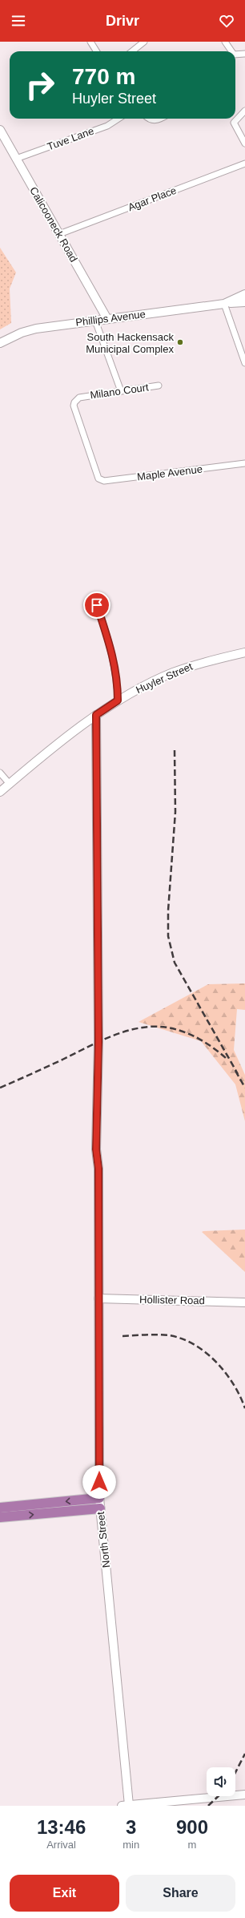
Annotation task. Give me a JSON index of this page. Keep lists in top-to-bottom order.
{
  "streets": {
    "street": [
      "Tuve Lane",
      "Agar Place",
      "Calicooneck Road",
      "Phillips Avenue",
      "Milano Court",
      "Maple Avenue",
      "Huyler Street",
      "Hollister Road",
      "North Street"
    ]
  },
  "crossings": [
    ["Tuve Lane", "Calicooneck Road"],
    ["Agar Place", "Calicooneck Road"],
    ["Calicooneck Road", "Phillips Avenue"],
    ["Milano Court", "Maple Avenue"],
    ["Huyler Street", "North Street"],
    ["Hollister Road", "North Street"]
  ],
  "places": ["South Hackensack Municipal Complex"],
  "page": {
    "header": "Drivr",
    "turn": ["770 m", "Huyler Street"],
    "eta": [
      "13:46",
      "Arrival",
      "3",
      "min",
      "900",
      "m"
    ],
    "buttons": ["Exit", "Share"]
  }
}
